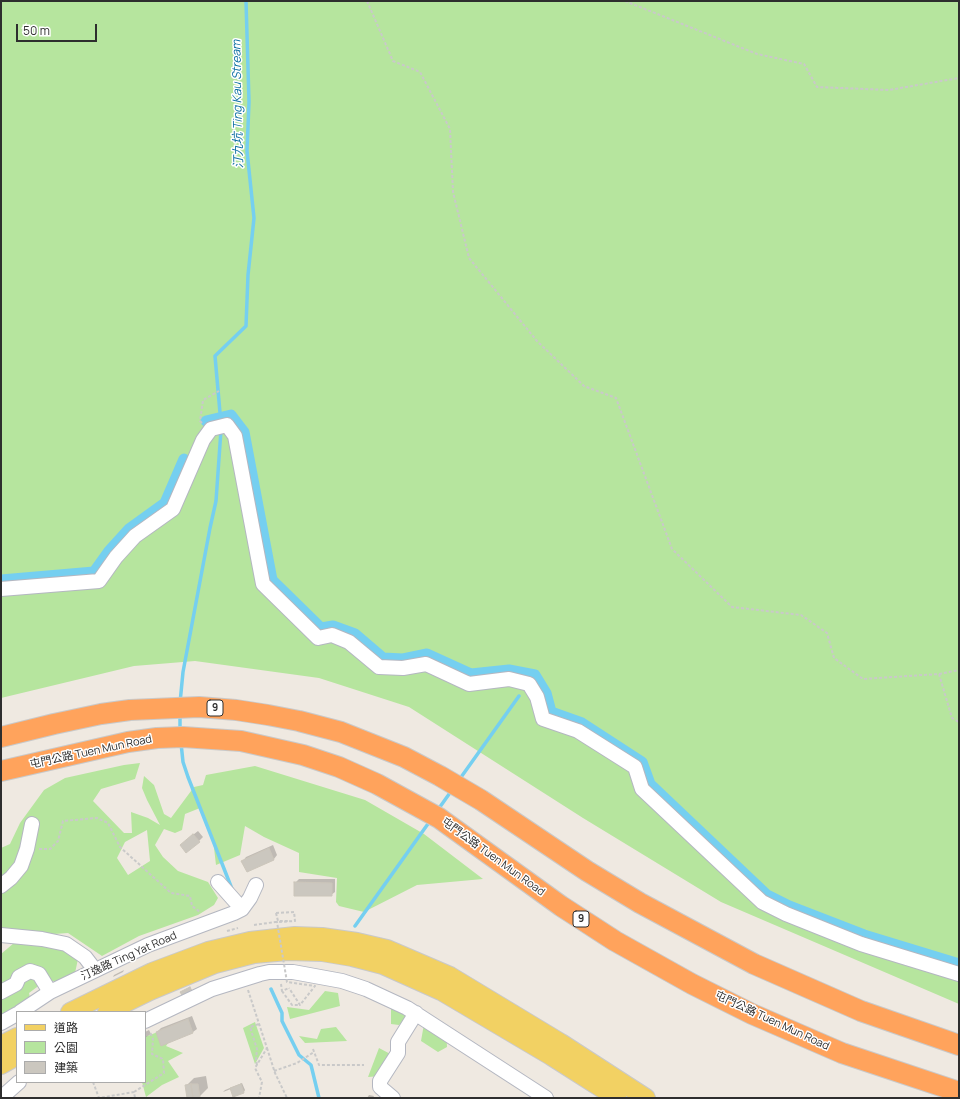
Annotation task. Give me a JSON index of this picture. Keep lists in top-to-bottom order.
{
  "streets": {
    "highway": ["9", "屯門公路 Tuen Mun Road"],
    "street": ["汀逸路 Ting Yat Road"]
  },
  "water": ["汀九坑 Ting Kau Stream"],
  "legend": ["道路", "公園", "建築"],
  "scale_bar": "50 m"
}
